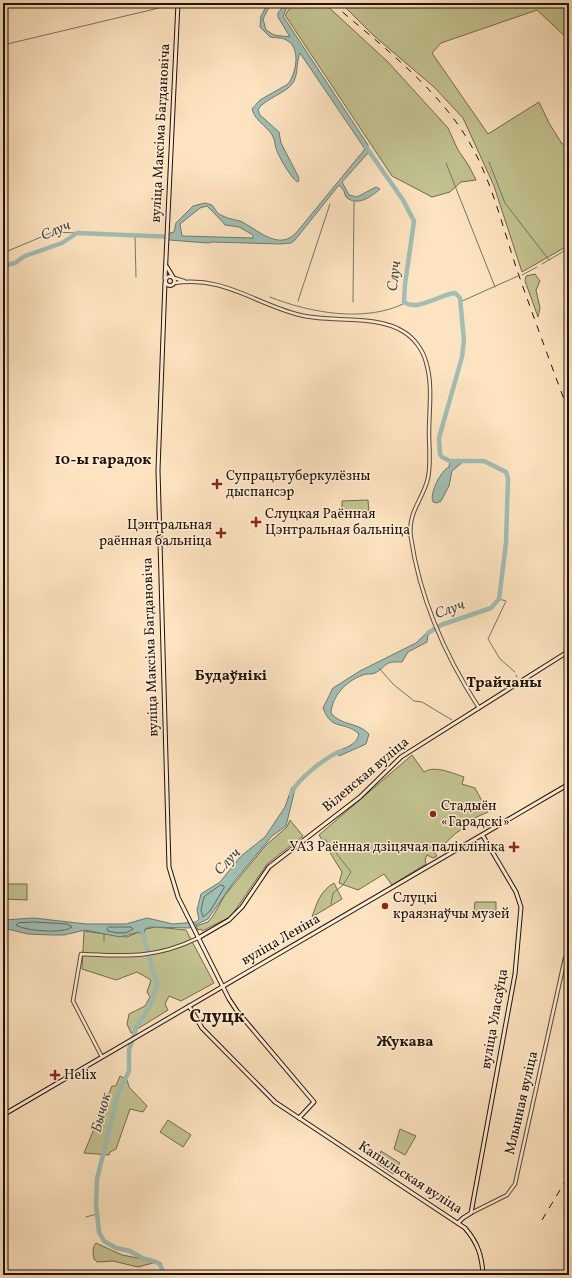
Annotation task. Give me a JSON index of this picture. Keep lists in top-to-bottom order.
{
  "streets": {
    "main road": [
      "вуліца Максіма Багдановіча",
      "Віленская вуліца",
      "вуліца Леніна",
      "вуліца Уласаўца",
      "Млынная вуліца",
      "Капыльская вуліца"
    ]
  },
  "crossings": [
    ["вуліца Максіма Багдановіча", "Віленская вуліца"],
    ["вуліца Максіма Багдановіча", "вуліца Леніна"],
    ["вуліца Леніна", "вуліца Уласаўца"],
    ["вуліца Леніна", "Капыльская вуліца"],
    ["вуліца Уласаўца", "Млынная вуліца"],
    ["Млынная вуліца", "Капыльская вуліца"]
  ],
  "districts": [
    "10-ы гарадок",
    "Будаўнікі",
    "Трайчаны",
    "Слуцк",
    "Жукава"
  ],
  "water": ["Случ", "Бычок"],
  "places": {
    "health": [
      "Супрацьтуберкулёзны дыспансэр",
      "Слуцкая Раённая Цэнтральная бальніца",
      "Цэнтральная раённая бальніца",
      "УАЗ Раённая дзіцячая паліклініка",
      "Helix"
    ],
    "other": ["Стадыён «Гарадскі»", "Слуцкі краязнаўчы музей"]
  }
}
